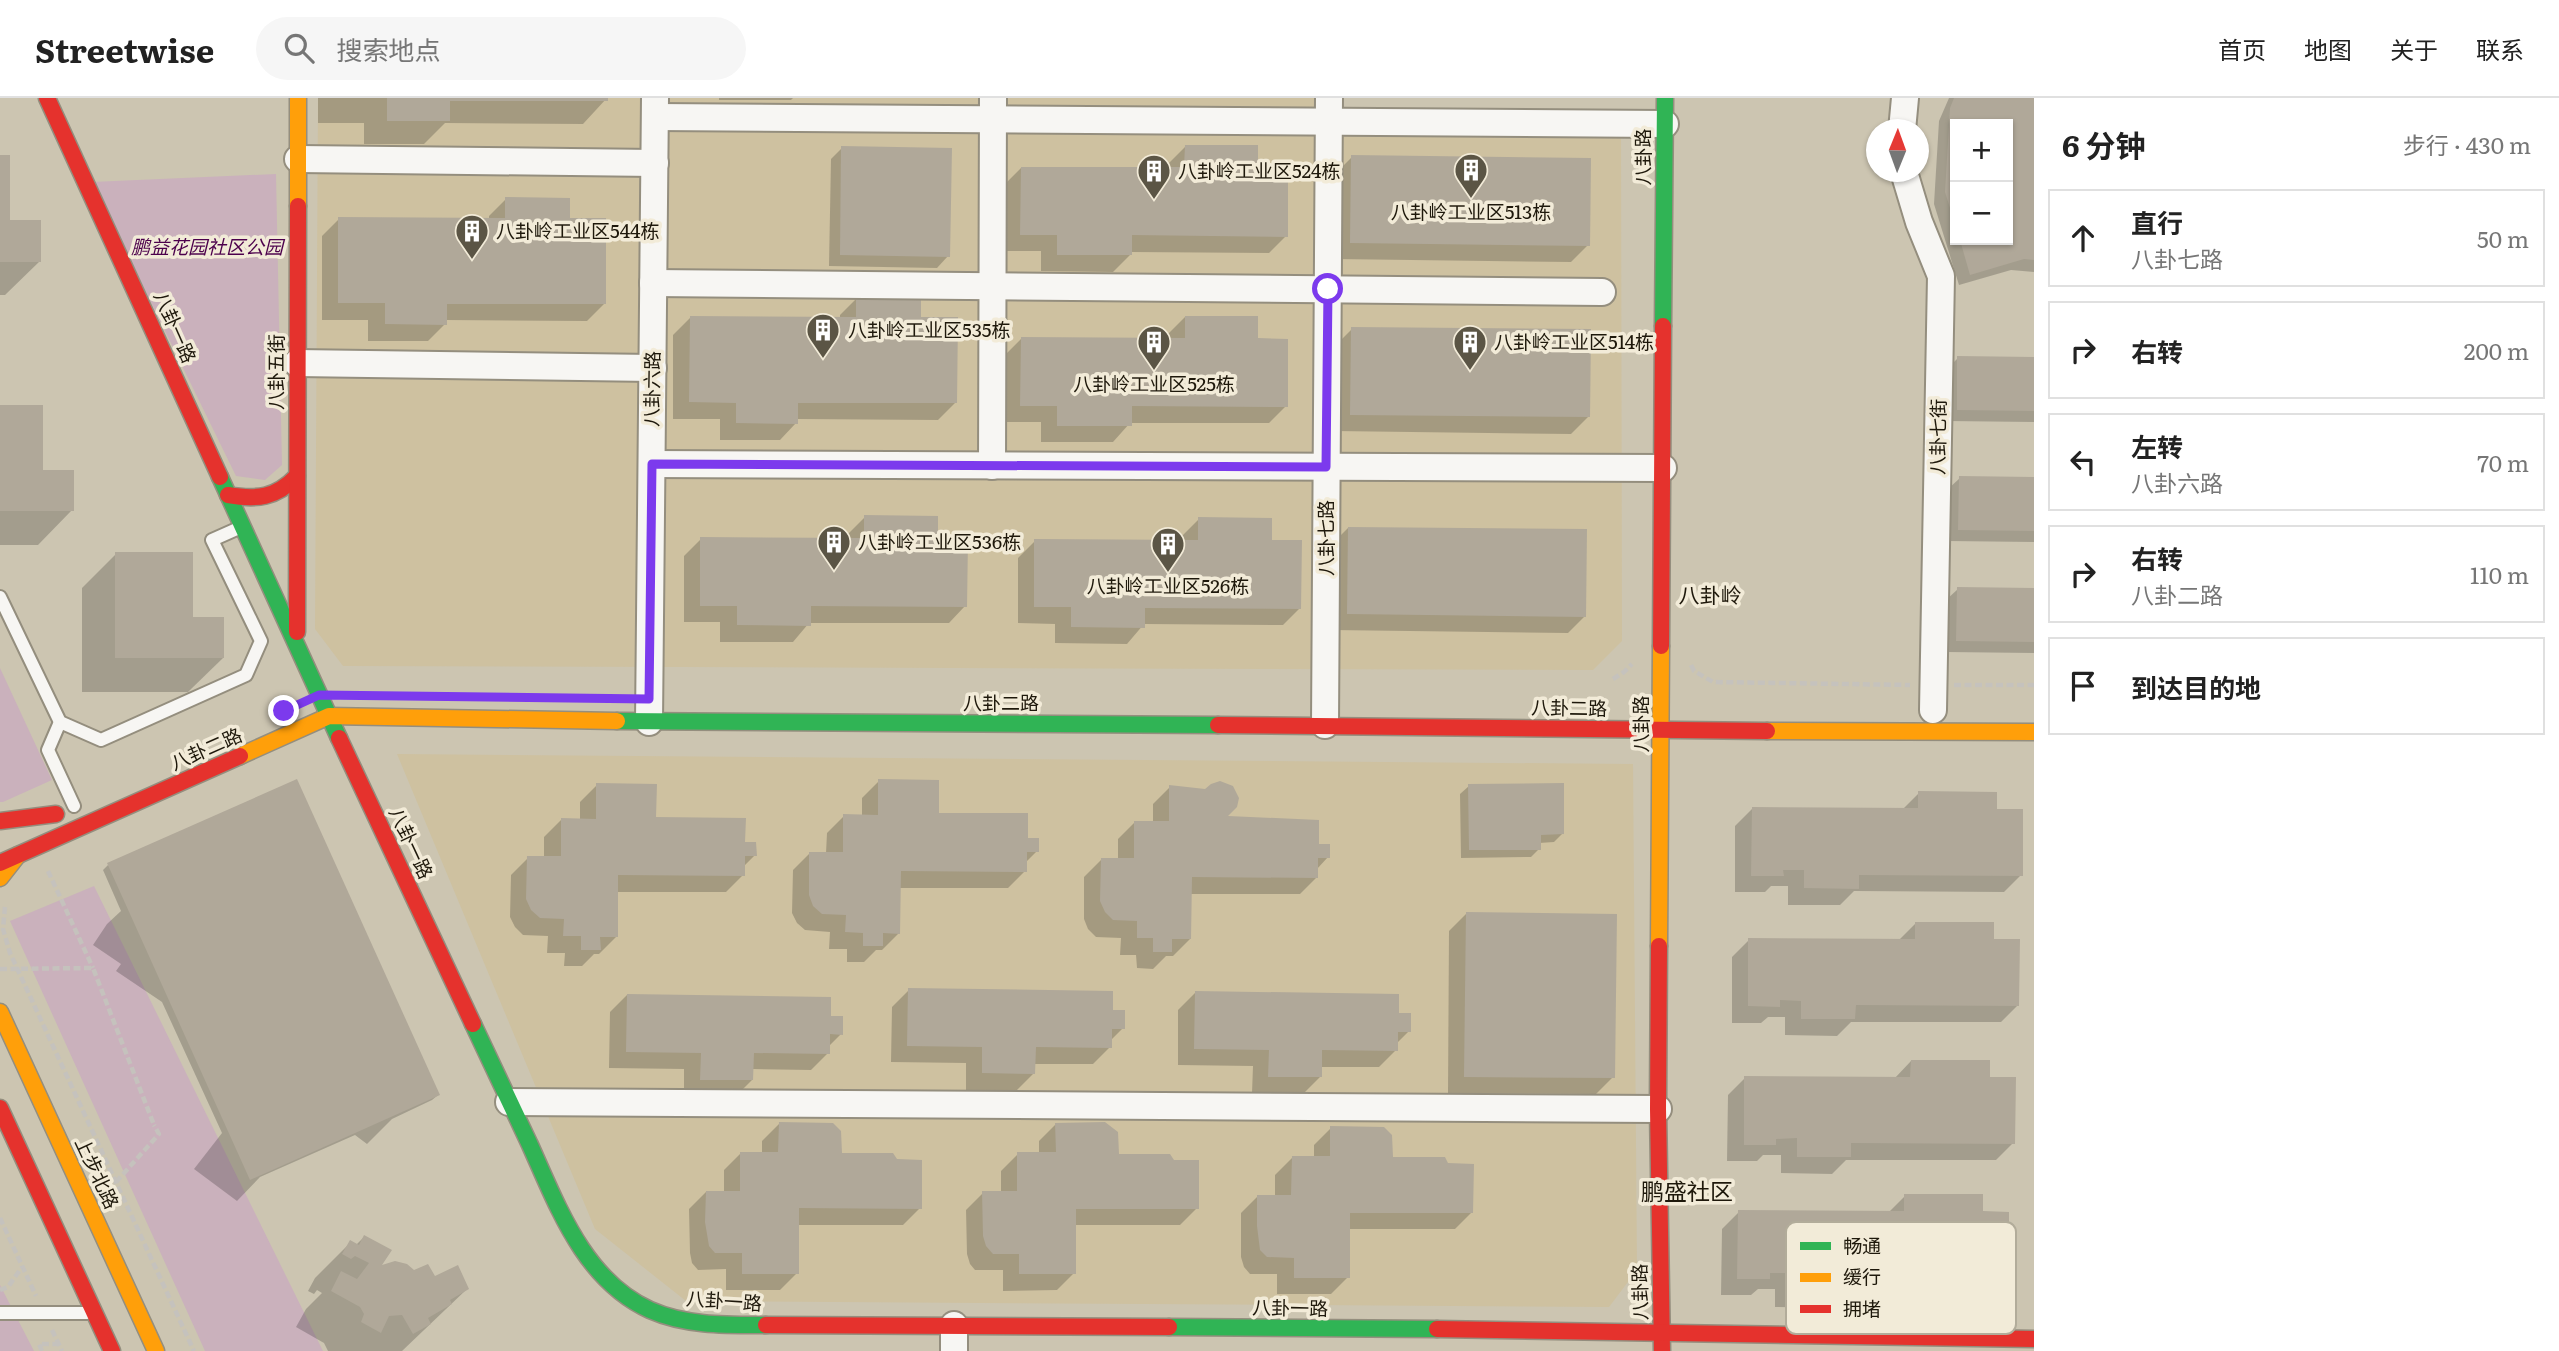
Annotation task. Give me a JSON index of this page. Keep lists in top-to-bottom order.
{
  "streets": {
    "street": [
      "八卦路",
      "八卦一路",
      "八卦五街",
      "八卦六路",
      "八卦七街",
      "八卦七路",
      "八卦二路",
      "上步北路"
    ]
  },
  "crossings": [
    ["八卦路", "八卦一路"],
    ["八卦路", "八卦二路"],
    ["八卦一路", "八卦五街"],
    ["八卦一路", "八卦二路"],
    ["八卦六路", "八卦二路"],
    ["八卦七路", "八卦二路"]
  ],
  "districts": ["八卦岭", "鹏盛社区"],
  "parks": ["鹏益花园社区公园"],
  "places": {
    "building": [
      "八卦岭工业区513栋",
      "八卦岭工业区524栋",
      "八卦岭工业区544栋",
      "八卦岭工业区535栋",
      "八卦岭工业区525栋",
      "八卦岭工业区514栋",
      "八卦岭工业区536栋",
      "八卦岭工业区526栋"
    ]
  },
  "legend": ["畅通", "缓行", "拥堵"],
  "north": "top",
  "page": {
    "header": "Streetwise",
    "search": "搜索地点",
    "nav": [
      "首页",
      "地图",
      "关于",
      "联系"
    ],
    "heading": ["6 分钟", "步行 · 430 m"],
    "map_buttons": ["+", "−"],
    "list": [
      ["直行", "八卦七路", "50 m"],
      ["右转", "200 m"],
      ["左转", "八卦六路", "70 m"],
      ["右转", "八卦二路", "110 m"],
      "到达目的地"
    ]
  }
}
